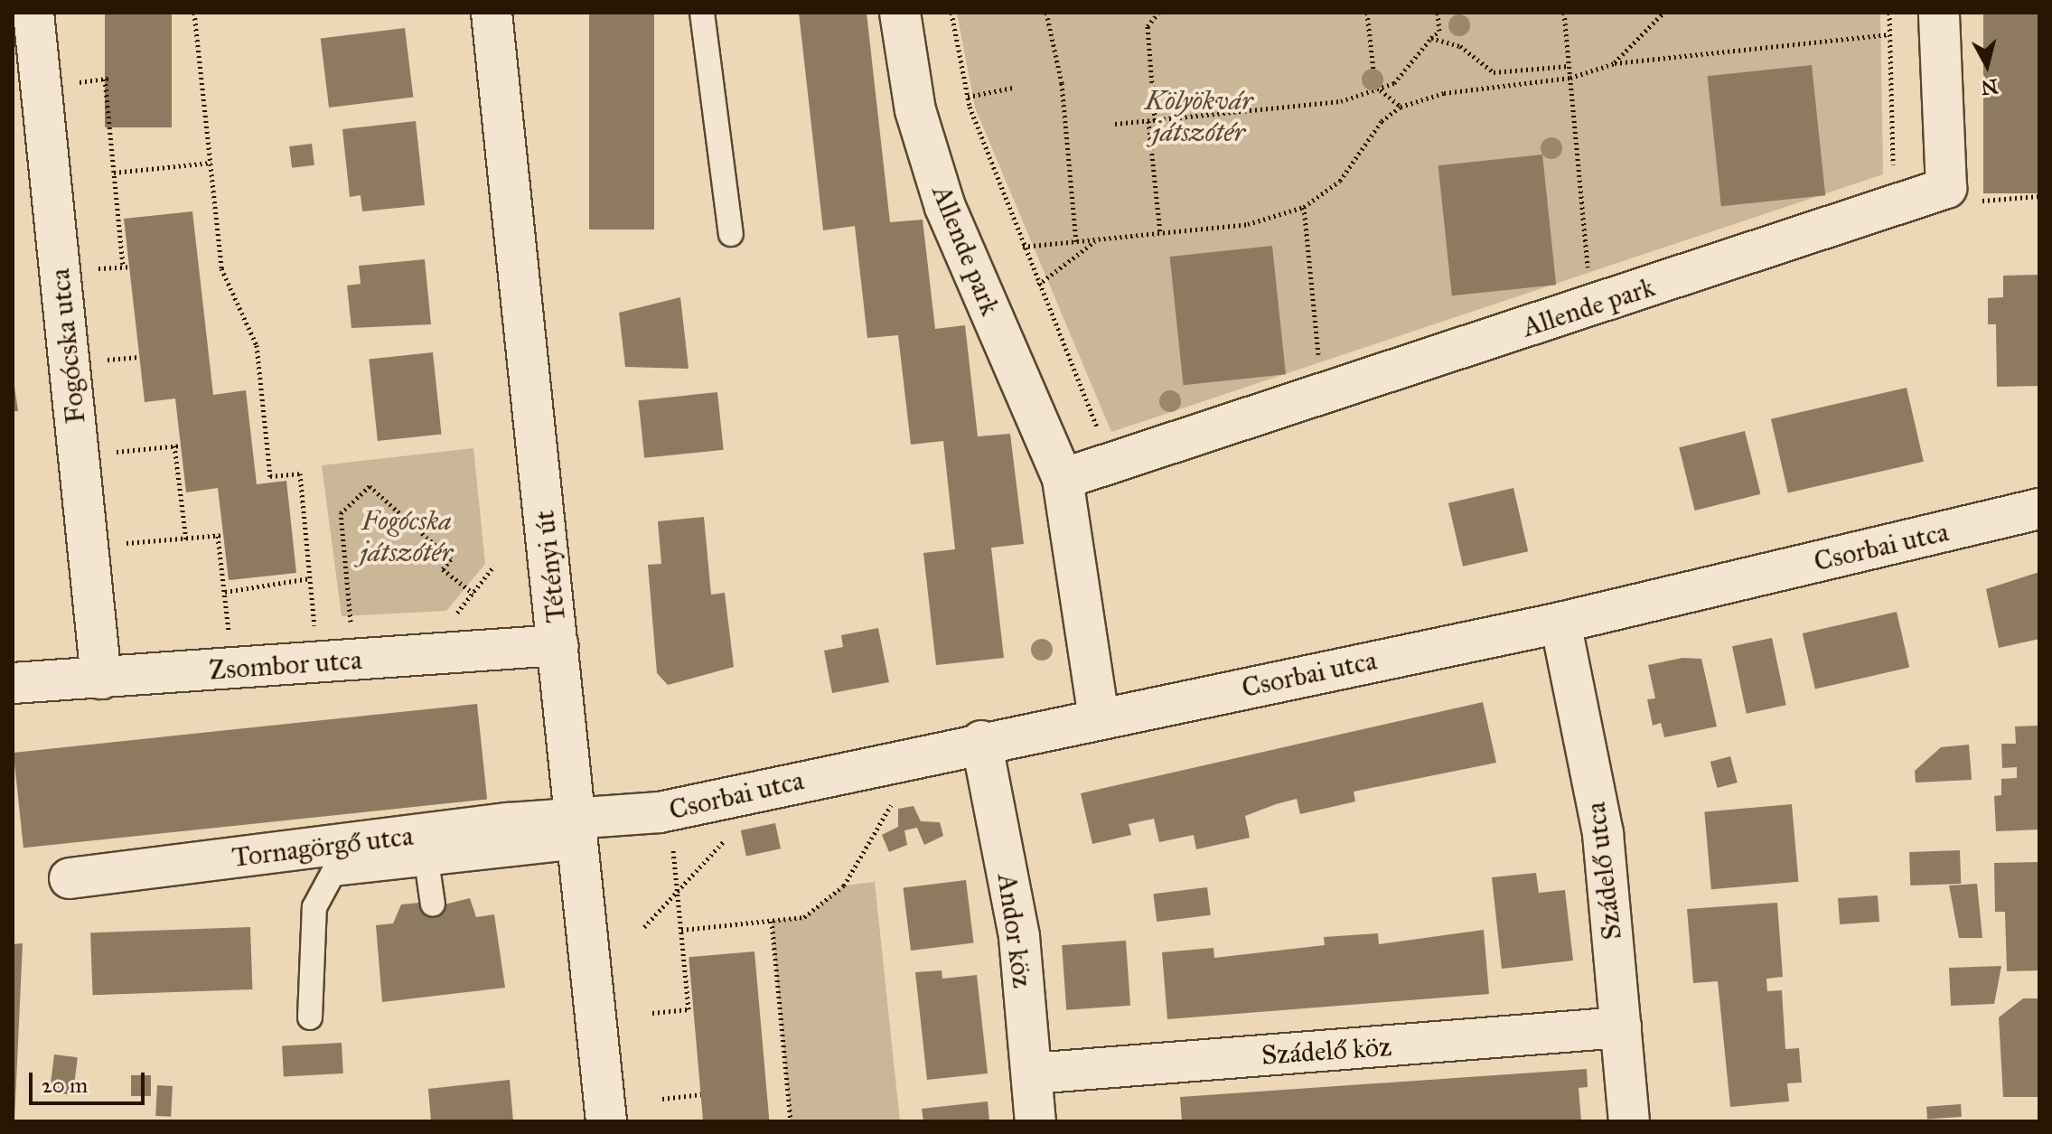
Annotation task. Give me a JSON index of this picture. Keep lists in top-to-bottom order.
{
  "streets": {
    "street": [
      "Allende park",
      "Fogócska utca",
      "Csorbai utca",
      "Tétényi út",
      "Zsombor utca",
      "Tornagörgő utca",
      "Szádelő utca",
      "Andor köz",
      "Szádelő köz"
    ]
  },
  "crossings": [
    ["Allende park", "Csorbai utca"],
    ["Fogócska utca", "Zsombor utca"],
    ["Csorbai utca", "Tétényi út"],
    ["Csorbai utca", "Tornagörgő utca"],
    ["Csorbai utca", "Szádelő utca"],
    ["Csorbai utca", "Andor köz"],
    ["Tétényi út", "Zsombor utca"],
    ["Tétényi út", "Tornagörgő utca"],
    ["Szádelő utca", "Szádelő köz"],
    ["Andor köz", "Szádelő köz"]
  ],
  "parks": ["Kölyökvár játszótér", "Fogócska játszótér"],
  "scale_bar": "20 m",
  "north": "bottom"
}
